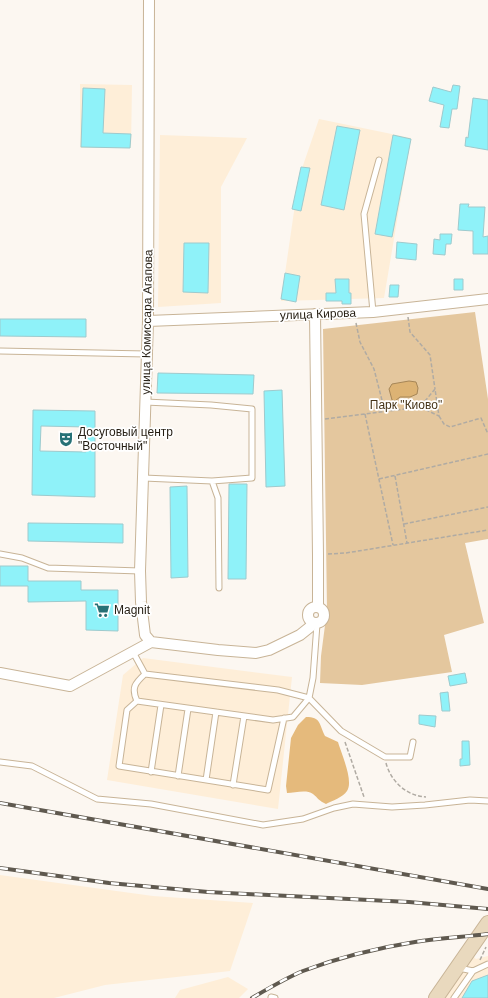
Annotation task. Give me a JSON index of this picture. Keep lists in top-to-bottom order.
{
  "streets": {
    "street": ["улица Кирова", "улица Комиссара Агапова"]
  },
  "crossings": [
    ["улица Кирова", "улица Комиссара Агапова"]
  ],
  "parks": ["Парк \"Киово\""],
  "places": {
    "theatre": ["Досуговый центр \"Восточный\""],
    "supermarket": ["Magnit"]
  }
}
